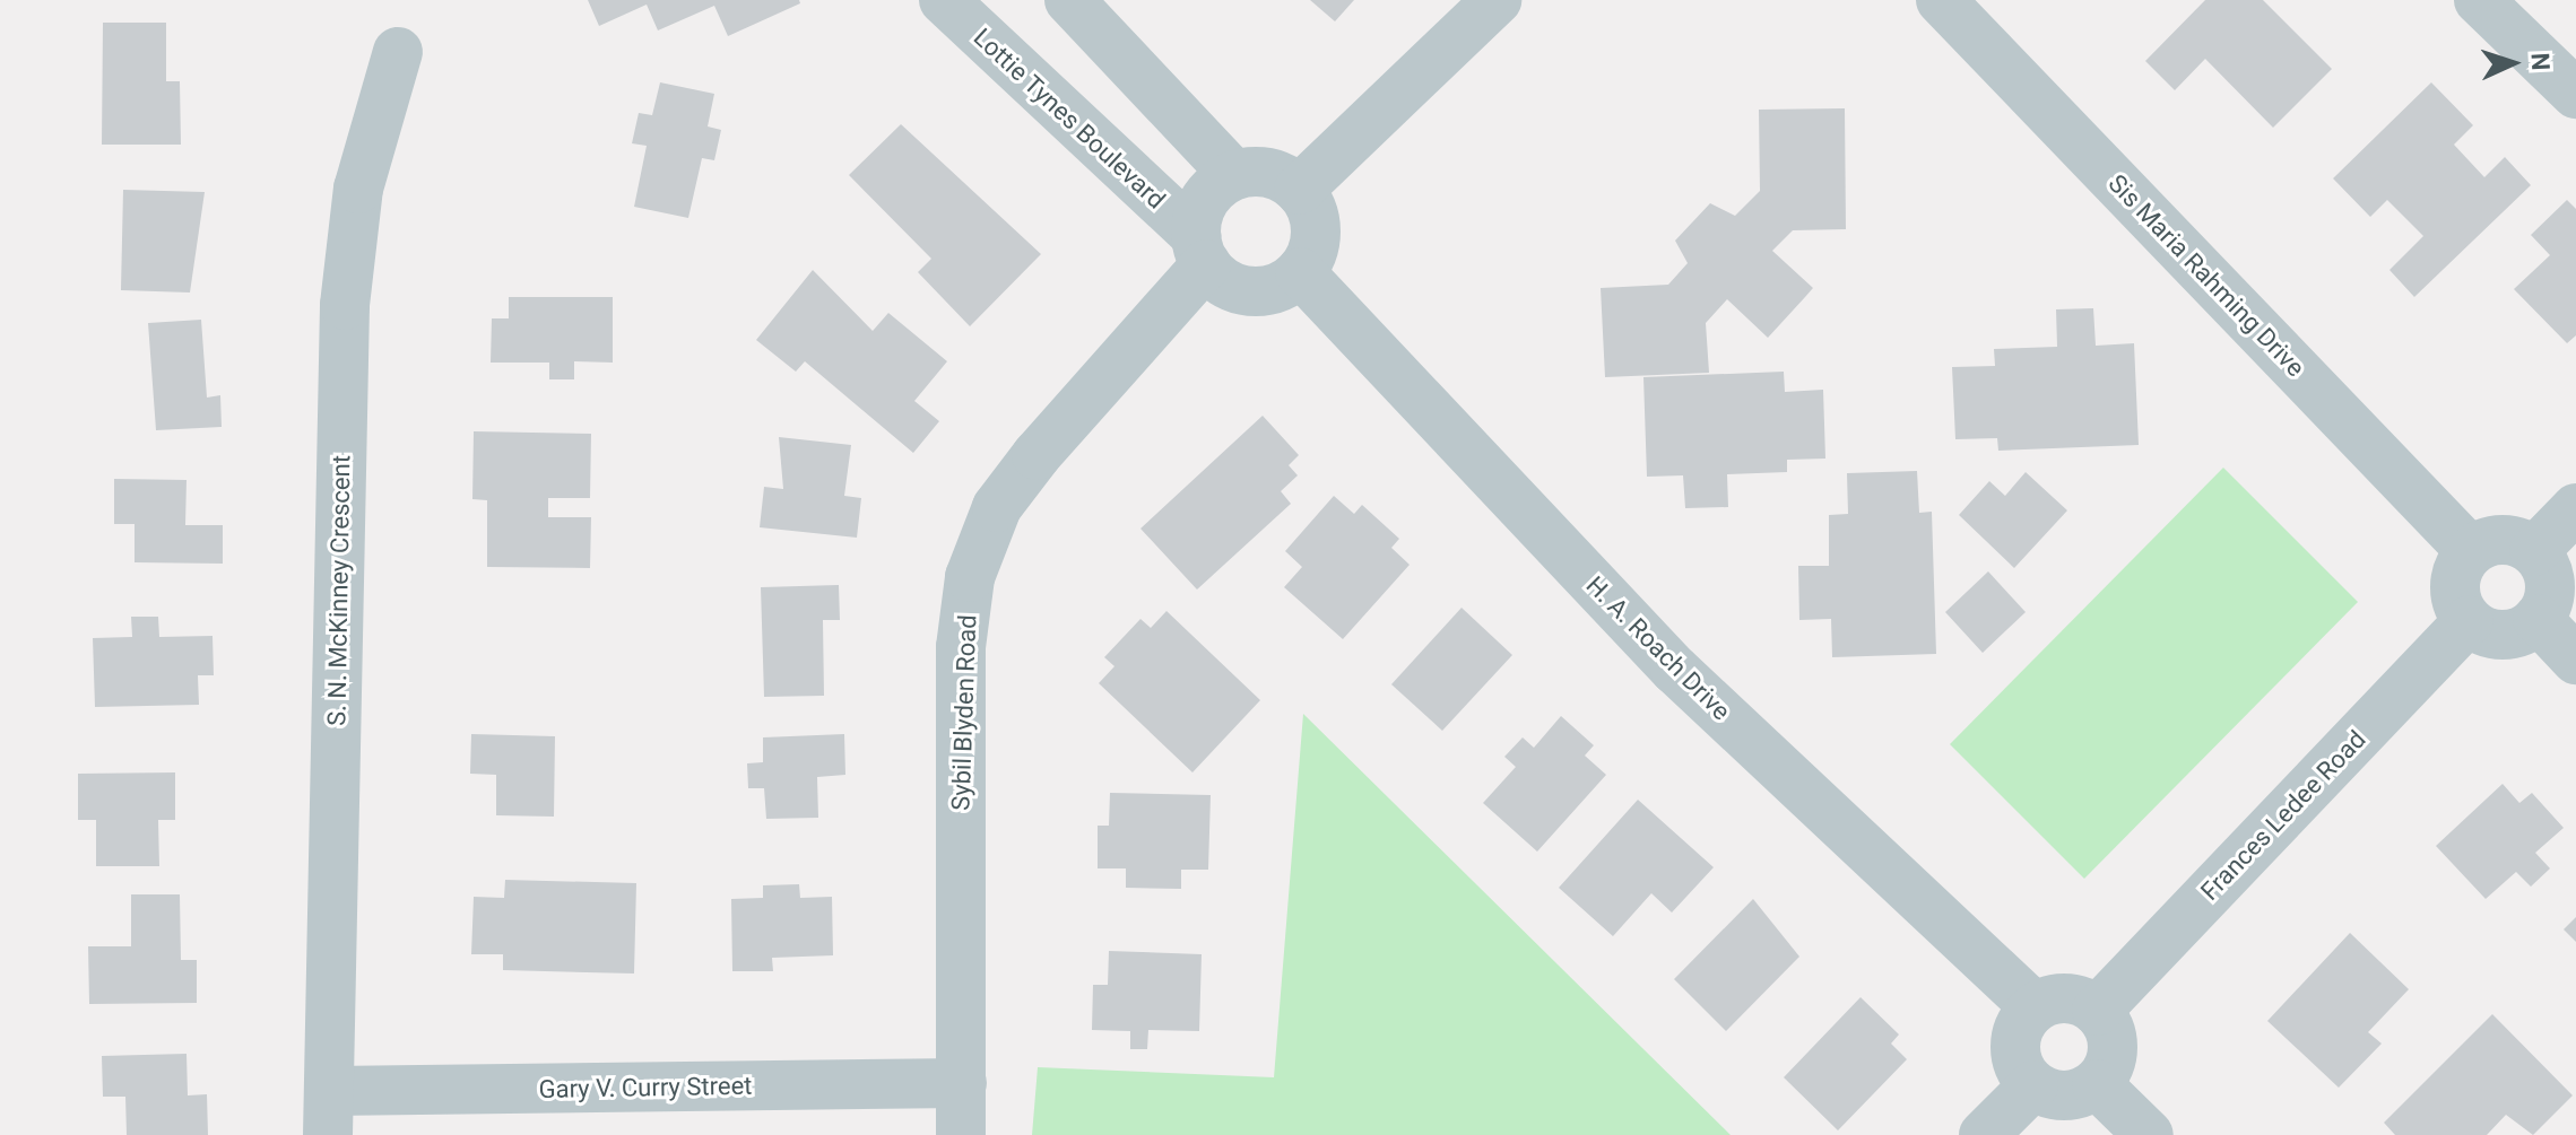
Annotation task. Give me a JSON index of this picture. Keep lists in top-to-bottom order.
{
  "streets": {
    "street": [
      "Lottie Tynes Boulevard",
      "Sis Maria Rahming Drive",
      "S. N. McKinney Crescent",
      "H. A. Roach Drive",
      "Sybil Blyden Road",
      "Frances Ledee Road",
      "Gary V. Curry Street"
    ]
  },
  "crossings": [
    ["Lottie Tynes Boulevard", "H. A. Roach Drive"],
    ["Lottie Tynes Boulevard", "Sybil Blyden Road"],
    ["Sis Maria Rahming Drive", "Frances Ledee Road"],
    ["S. N. McKinney Crescent", "Gary V. Curry Street"],
    ["H. A. Roach Drive", "Sybil Blyden Road"],
    ["H. A. Roach Drive", "Frances Ledee Road"],
    ["Sybil Blyden Road", "Gary V. Curry Street"]
  ],
  "north": "right"
}
